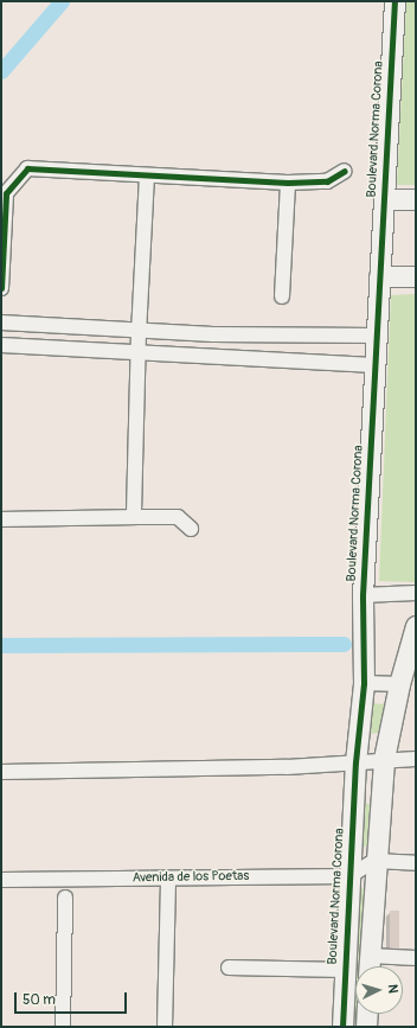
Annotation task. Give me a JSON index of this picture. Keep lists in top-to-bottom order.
{
  "streets": {
    "street": ["Boulevard Norma Corona", "Avenida de los Poetas"]
  },
  "crossings": [
    ["Boulevard Norma Corona", "Avenida de los Poetas"]
  ],
  "scale_bar": "50 m",
  "north": "right"
}
